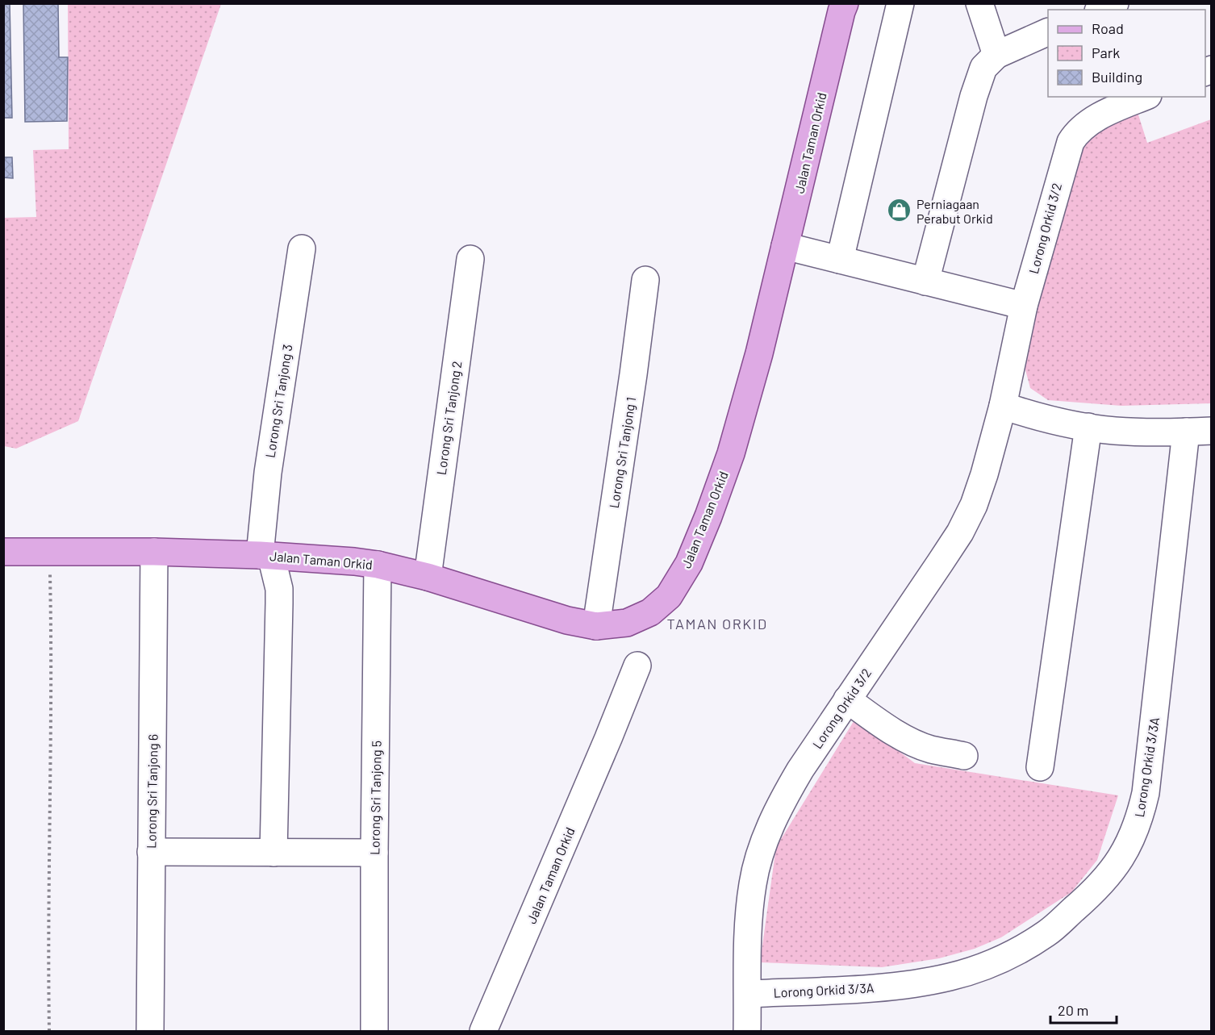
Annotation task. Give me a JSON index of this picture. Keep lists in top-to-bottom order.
{
  "streets": {
    "main road": ["Jalan Taman Orkid"],
    "street": [
      "Lorong Orkid 3/2",
      "Lorong Sri Tanjong 3",
      "Lorong Sri Tanjong 2",
      "Lorong Sri Tanjong 1",
      "Lorong Orkid 3/3A",
      "Lorong Sri Tanjong 6",
      "Lorong Sri Tanjong 5"
    ]
  },
  "crossings": [
    ["Jalan Taman Orkid", "Lorong Sri Tanjong 3"],
    ["Jalan Taman Orkid", "Lorong Sri Tanjong 2"],
    ["Jalan Taman Orkid", "Lorong Sri Tanjong 1"],
    ["Jalan Taman Orkid", "Lorong Sri Tanjong 6"],
    ["Jalan Taman Orkid", "Lorong Sri Tanjong 5"],
    ["Lorong Orkid 3/2", "Lorong Orkid 3/3A"]
  ],
  "districts": ["TAMAN ORKID"],
  "places": {
    "shop": ["Perniagaan Perabut Orkid"]
  },
  "legend": ["Road", "Park", "Building"],
  "scale_bar": "20 m"
}
